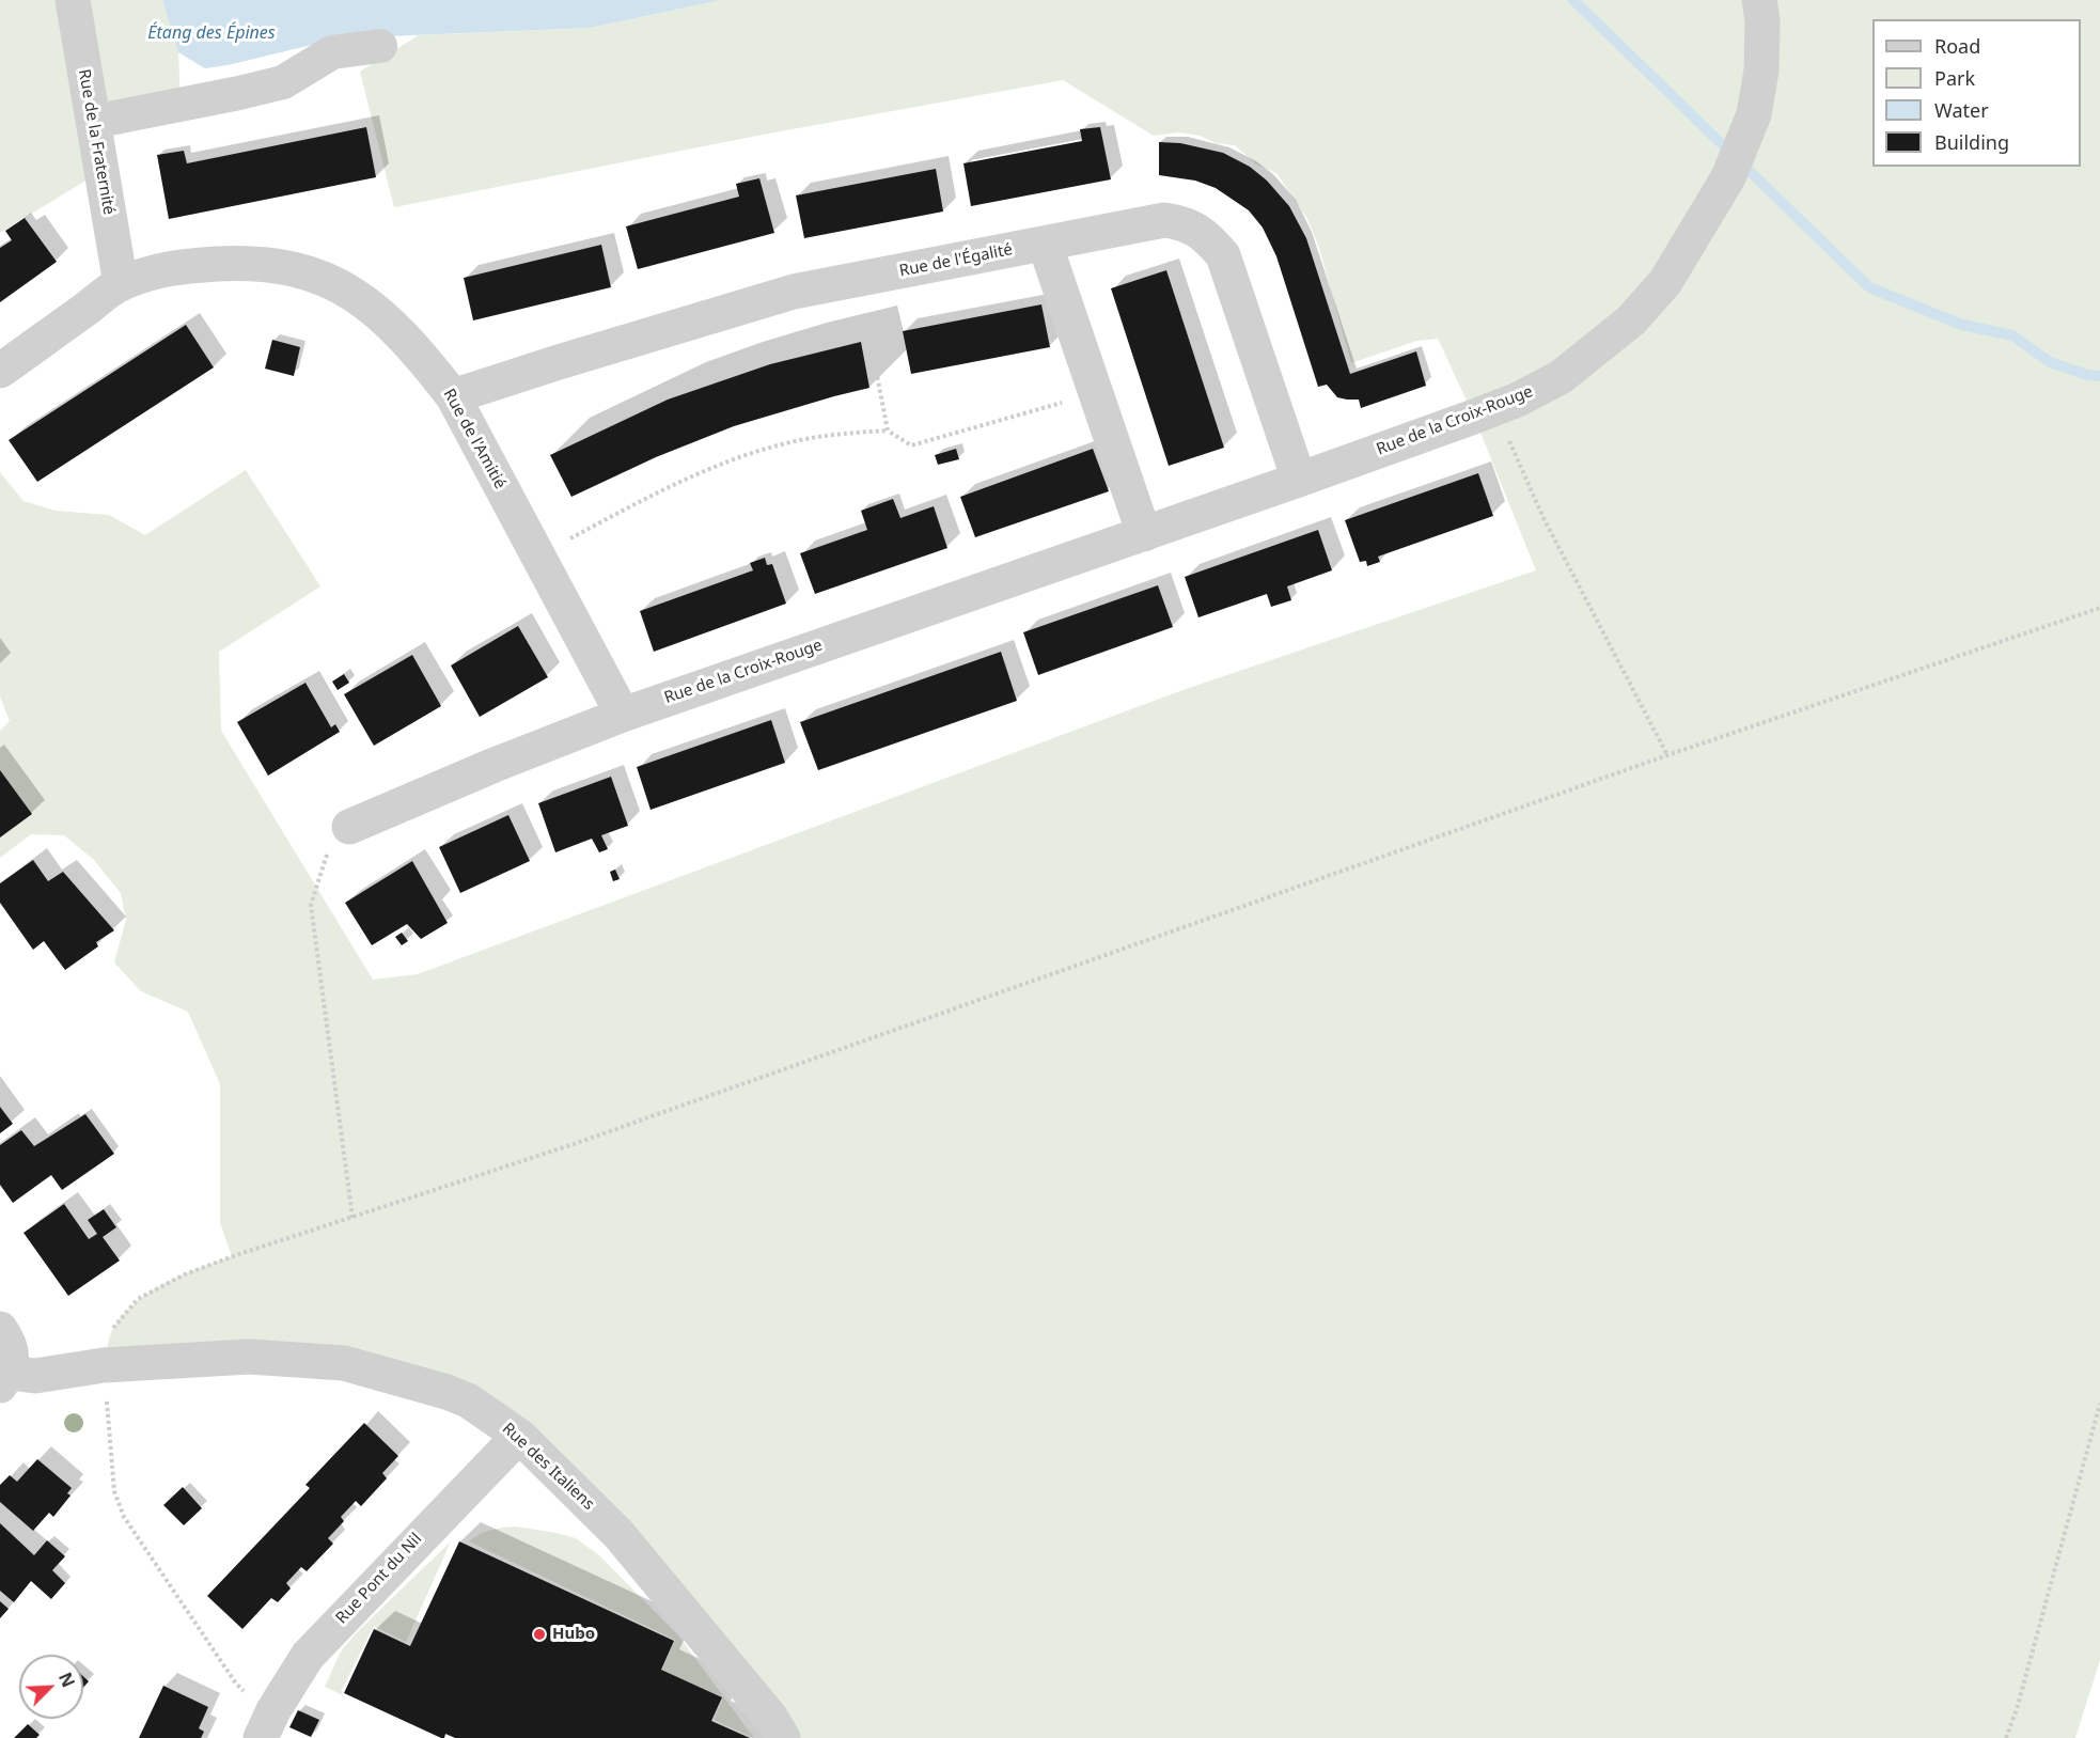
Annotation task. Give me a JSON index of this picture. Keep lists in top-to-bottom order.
{
  "streets": {
    "street": [
      "Rue de la Fraternité",
      "Rue de l'Égalité",
      "Rue de la Croix-Rouge",
      "Rue de l'Amitié",
      "Rue des Italiens",
      "Rue Pont du Nil"
    ]
  },
  "crossings": [
    ["Rue de la Fraternité", "Rue de l'Amitié"],
    ["Rue de l'Égalité", "Rue de la Croix-Rouge"],
    ["Rue de l'Égalité", "Rue de l'Amitié"],
    ["Rue de la Croix-Rouge", "Rue de l'Amitié"],
    ["Rue des Italiens", "Rue Pont du Nil"]
  ],
  "water": ["Étang des Épines"],
  "places": ["Hubo"],
  "legend": [
    "Road",
    "Park",
    "Water",
    "Building"
  ],
  "north": "top right"
}
